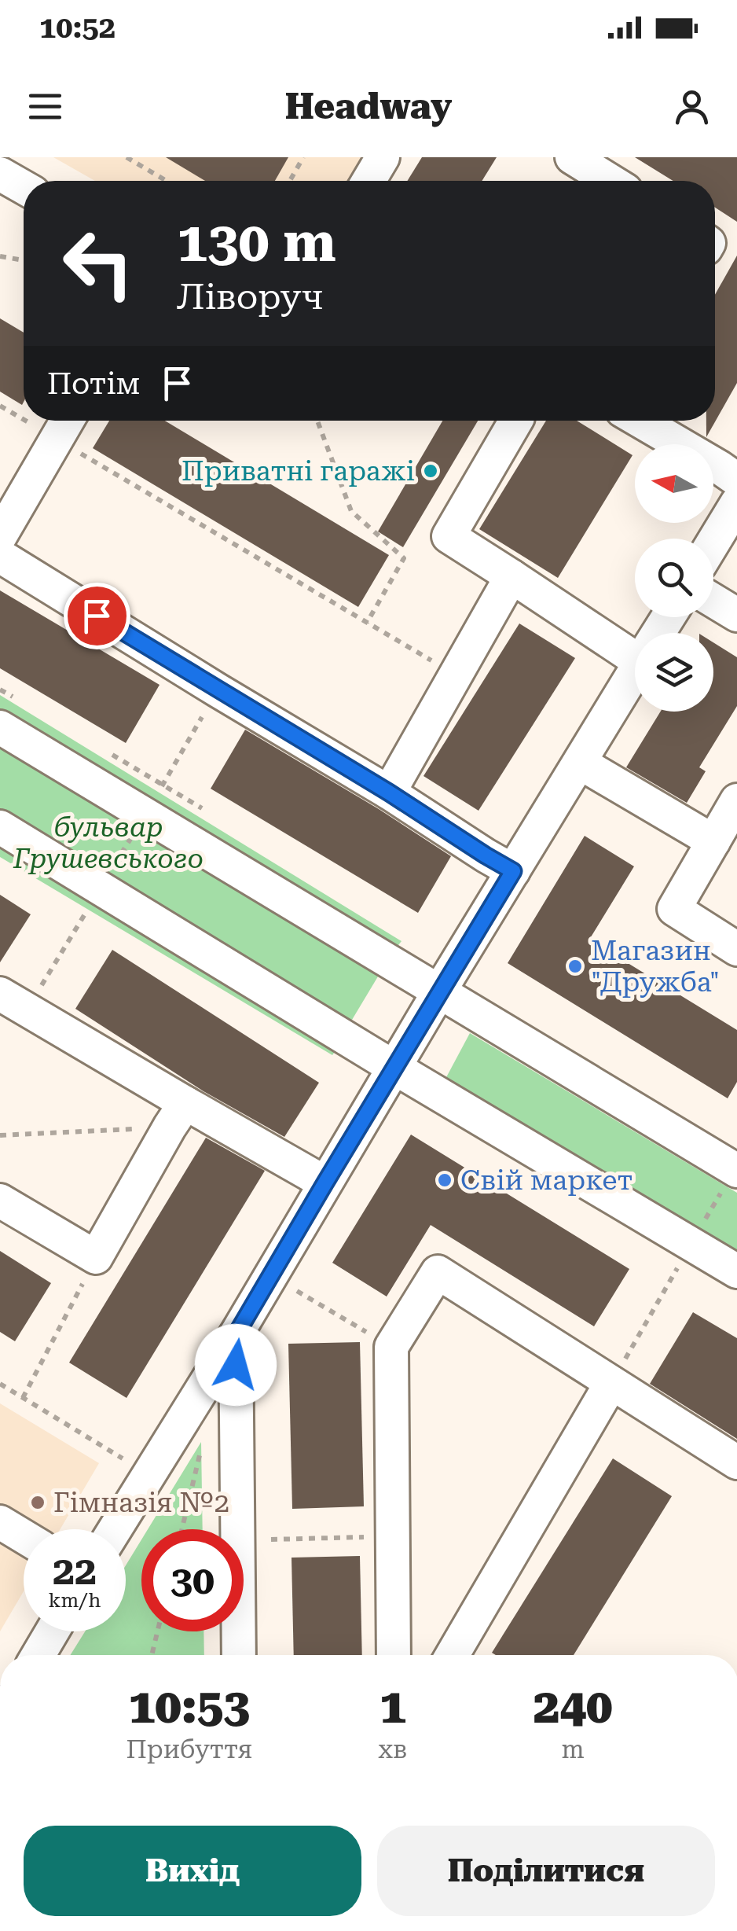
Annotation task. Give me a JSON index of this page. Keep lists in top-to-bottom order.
{
  "parks": ["бульвар Грушевського"],
  "places": [
    "Приватні гаражі",
    "Магазин \"Дружба\"",
    "Свiй маркет",
    "Гімназія №2"
  ],
  "north": "left",
  "page": {
    "status": "10:52",
    "header": "Headway",
    "turn": ["130 m", "Ліворуч"],
    "then": "Потім",
    "speed": "22 km/h",
    "limit": "30",
    "eta": [
      "10:53",
      "Прибуття",
      "1",
      "хв",
      "240",
      "m"
    ],
    "buttons": ["Вихід", "Поділитися"]
  }
}
